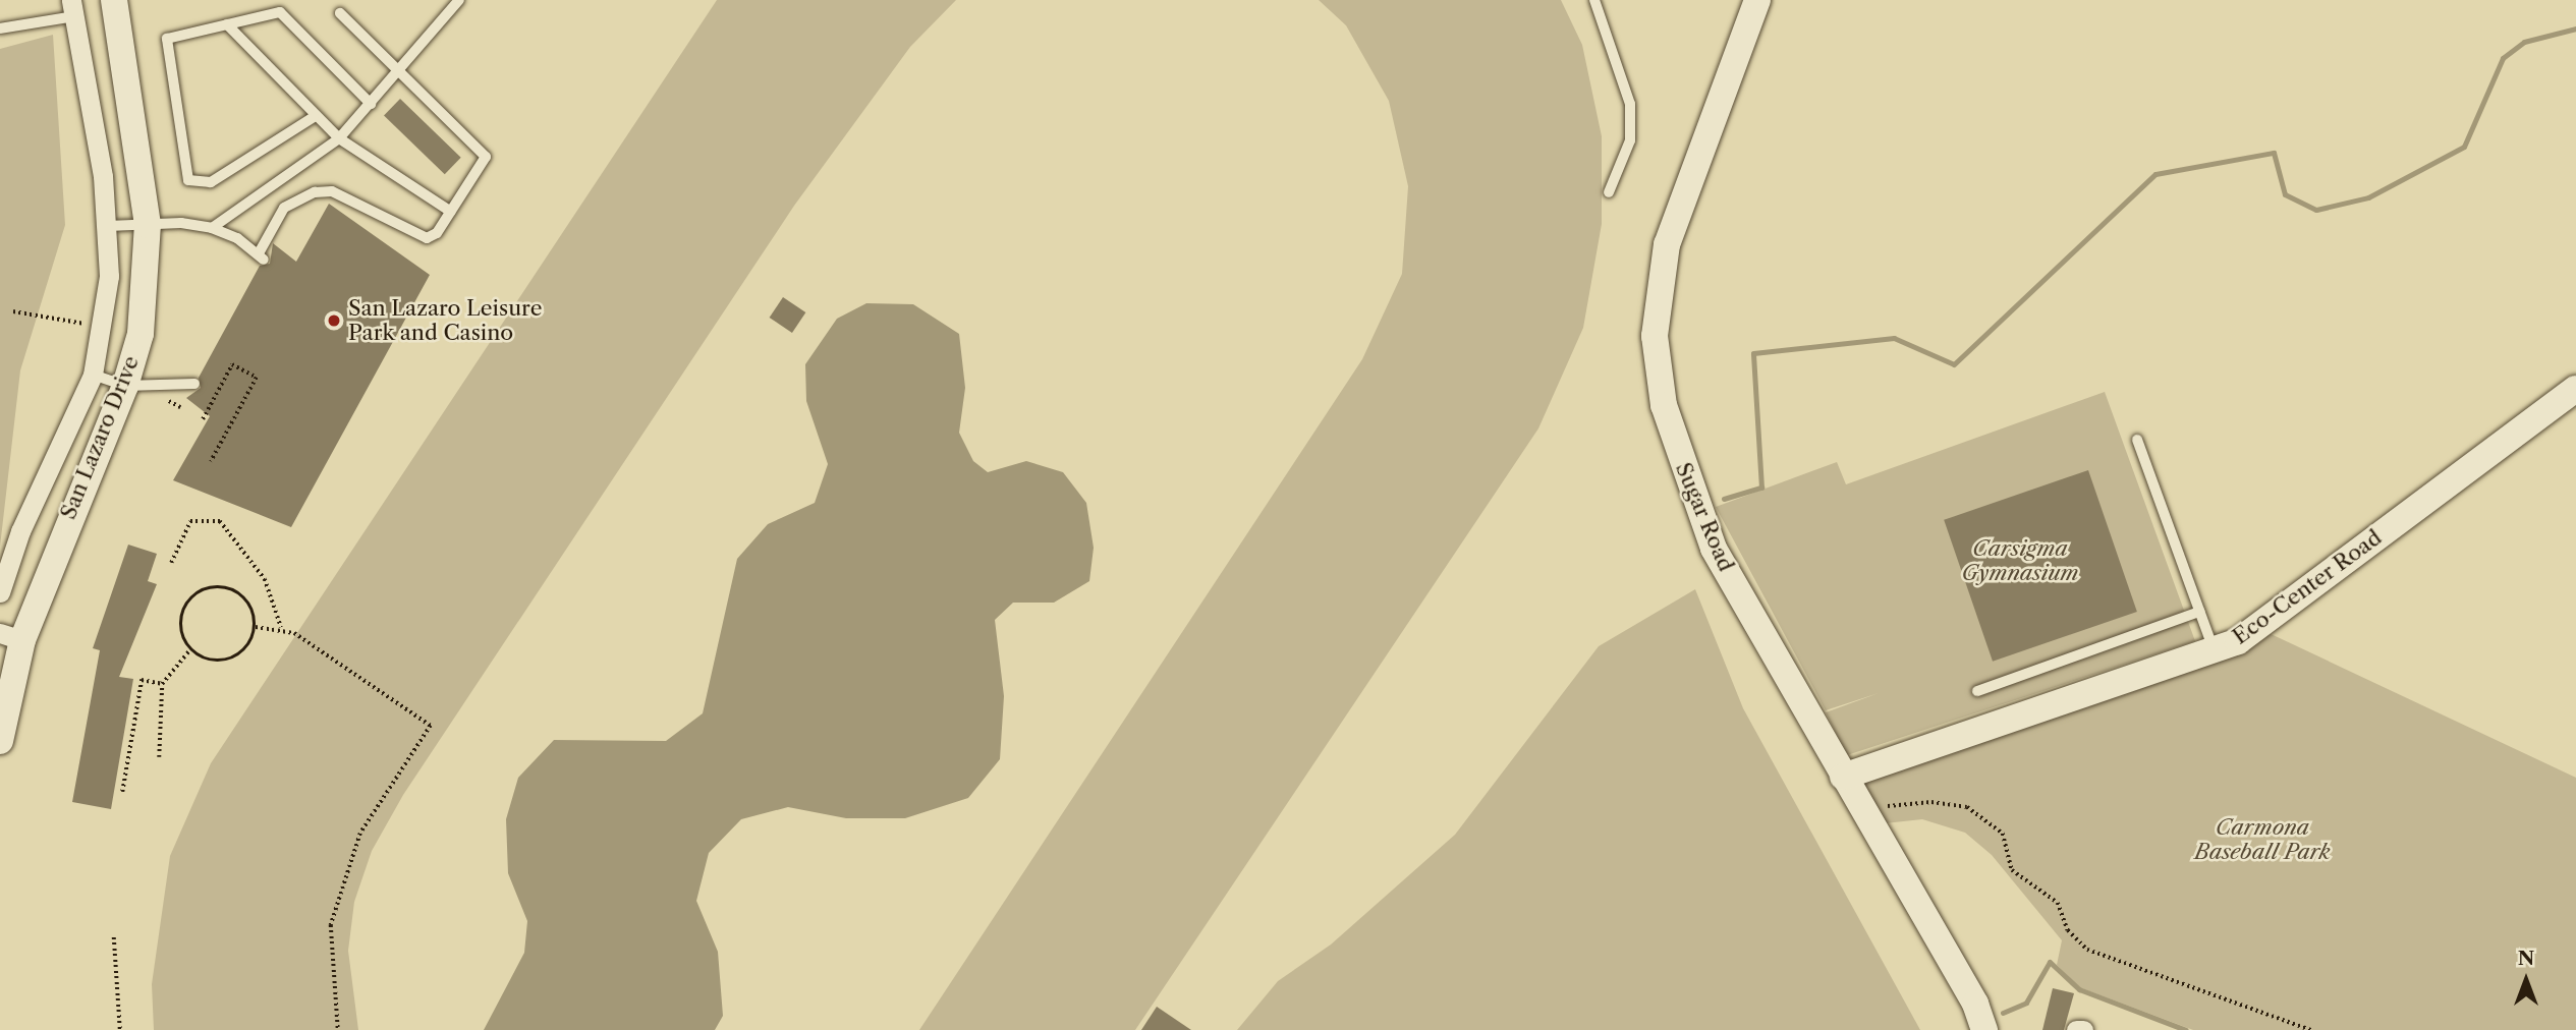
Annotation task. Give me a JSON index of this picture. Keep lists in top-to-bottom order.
{
  "streets": {
    "street": ["San Lazaro Drive", "Sugar Road", "Eco-Center Road"]
  },
  "crossings": [
    ["Sugar Road", "Eco-Center Road"]
  ],
  "parks": ["Carsigma Gymnasium", "Carmona Baseball Park"],
  "places": ["San Lazaro Leisure Park and Casino"],
  "north": "top"
}
